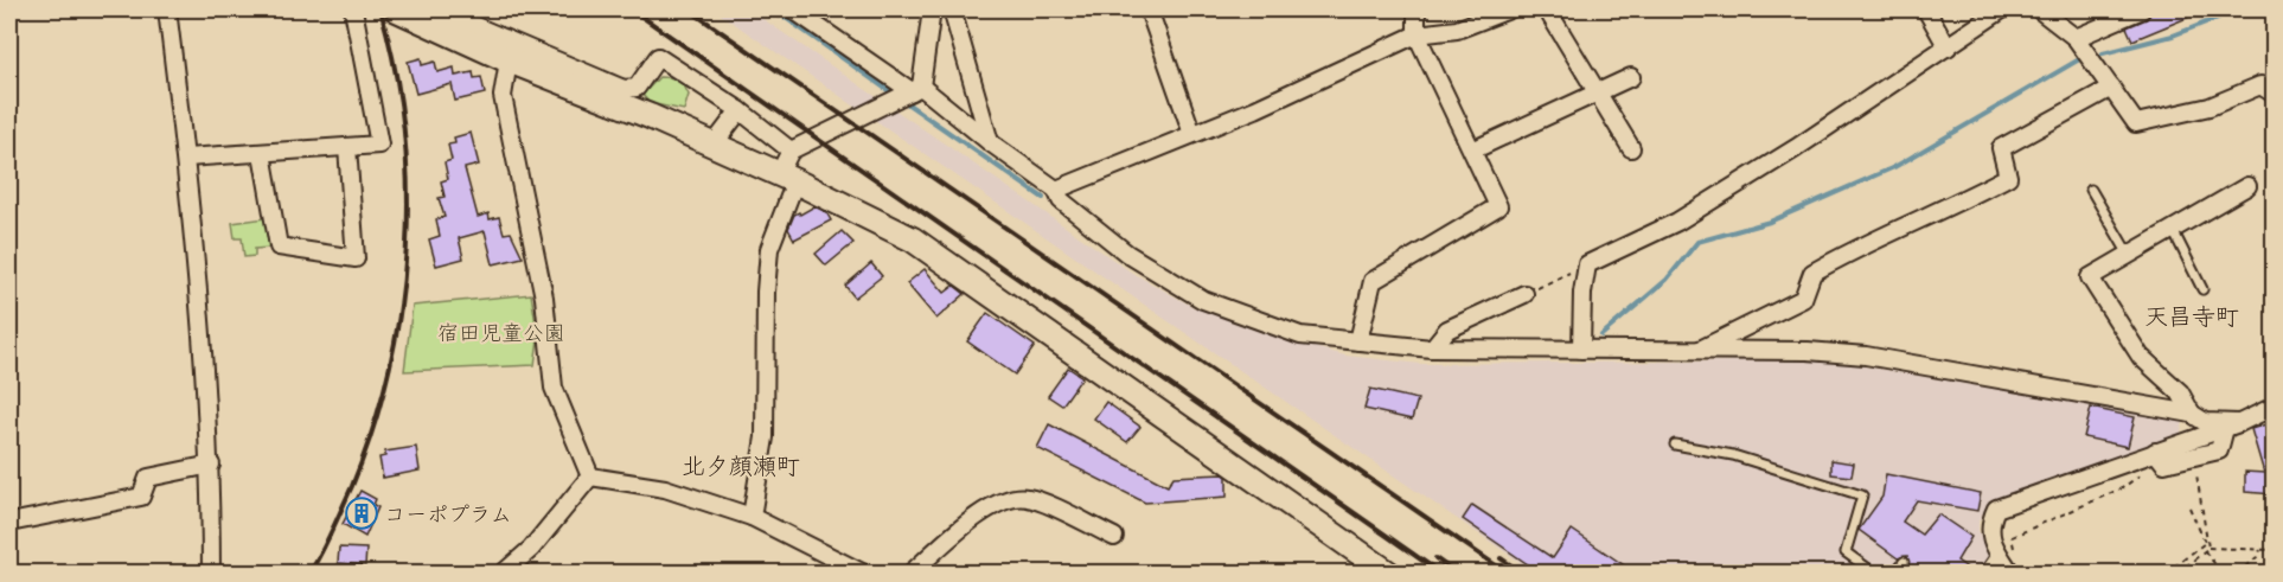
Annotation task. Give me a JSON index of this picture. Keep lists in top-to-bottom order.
{
  "districts": ["天昌寺町", "北夕顔瀬町"],
  "parks": ["宿田児童公園"],
  "places": {
    "building": ["コーポプラム"]
  }
}
